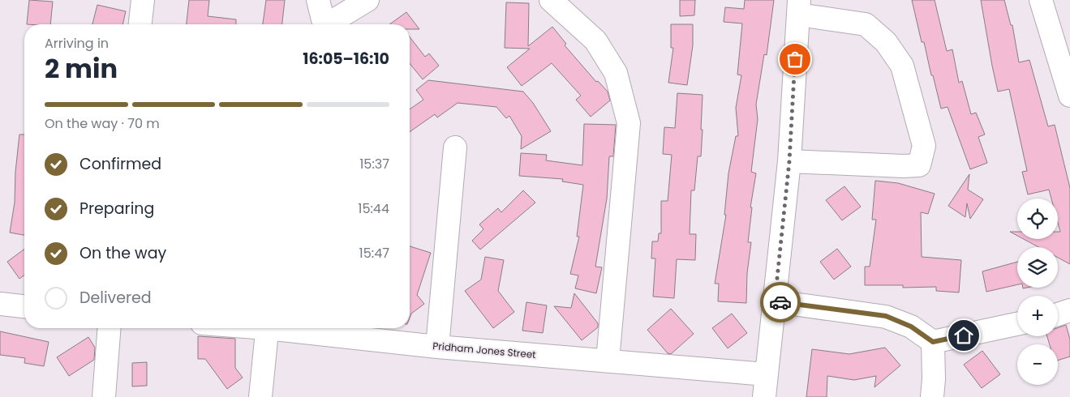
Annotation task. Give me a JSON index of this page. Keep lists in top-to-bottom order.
{
  "streets": {
    "street": ["Pridham Jones Street"]
  },
  "page": {
    "heading": ["2 min", "Arriving in", "16:05–16:10"],
    "bar": "On the way · 70 m",
    "list": [
      ["Confirmed", "15:37"],
      ["Preparing", "15:44"],
      ["On the way", "15:47"],
      "Delivered"
    ],
    "map_buttons": ["+", "−"]
  }
}
